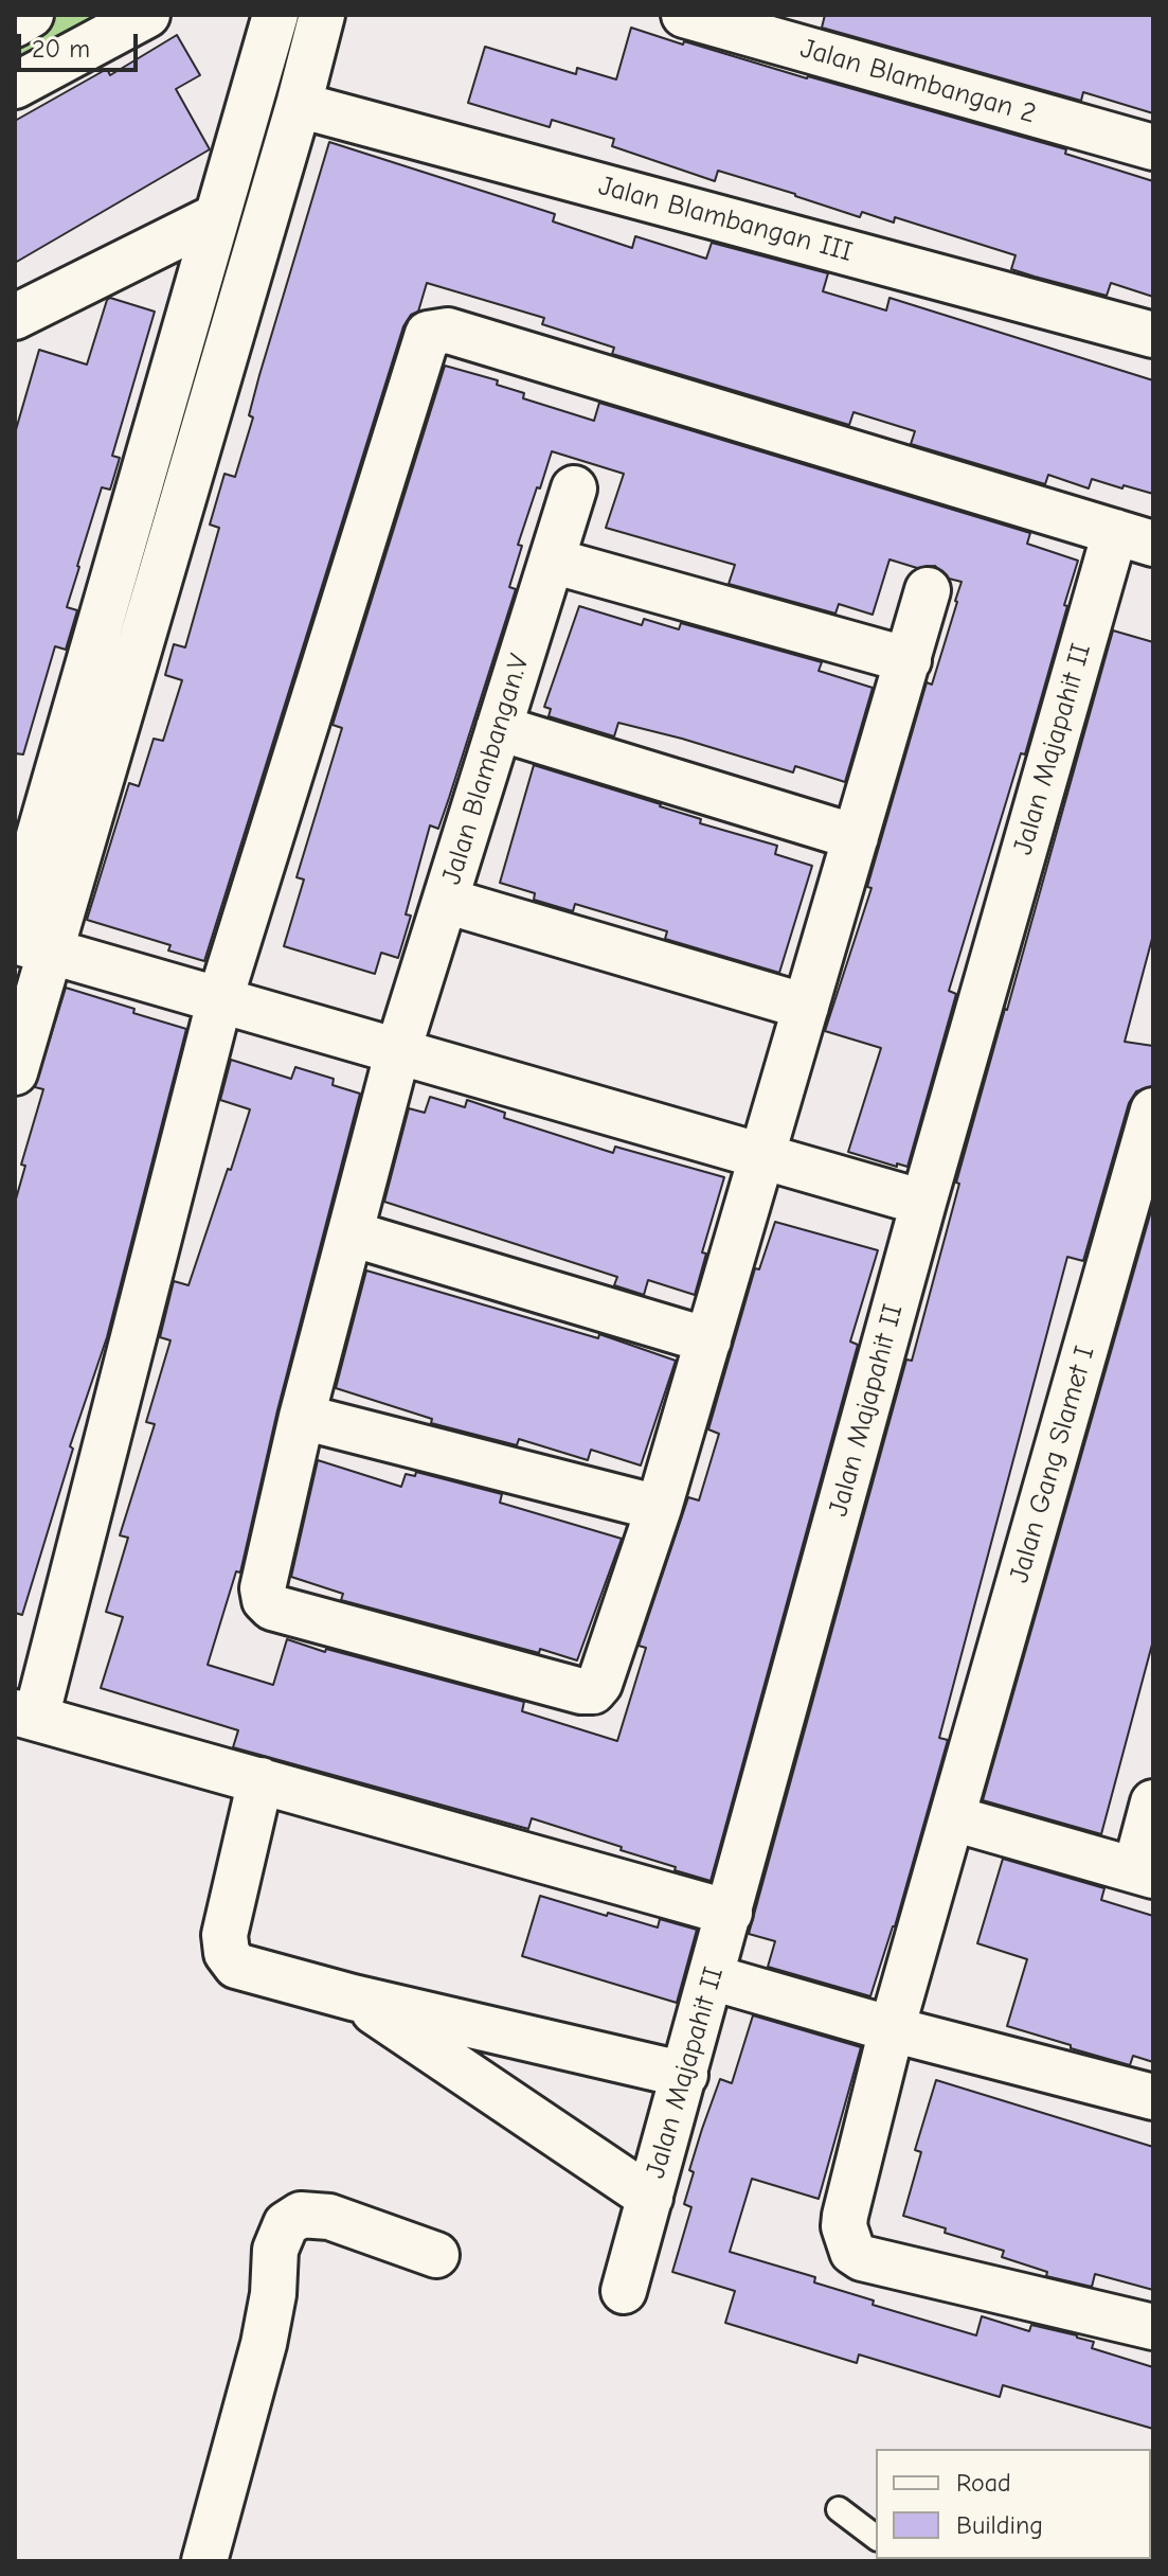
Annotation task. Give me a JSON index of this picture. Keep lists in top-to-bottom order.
{
  "streets": {
    "street": [
      "Jalan Blambangan 2",
      "Jalan Blambangan III",
      "Jalan Majapahit II",
      "Jalan Blambangan.V",
      "Jalan Gang Slamet I"
    ]
  },
  "legend": ["Road", "Building"],
  "scale_bar": "20 m"
}
